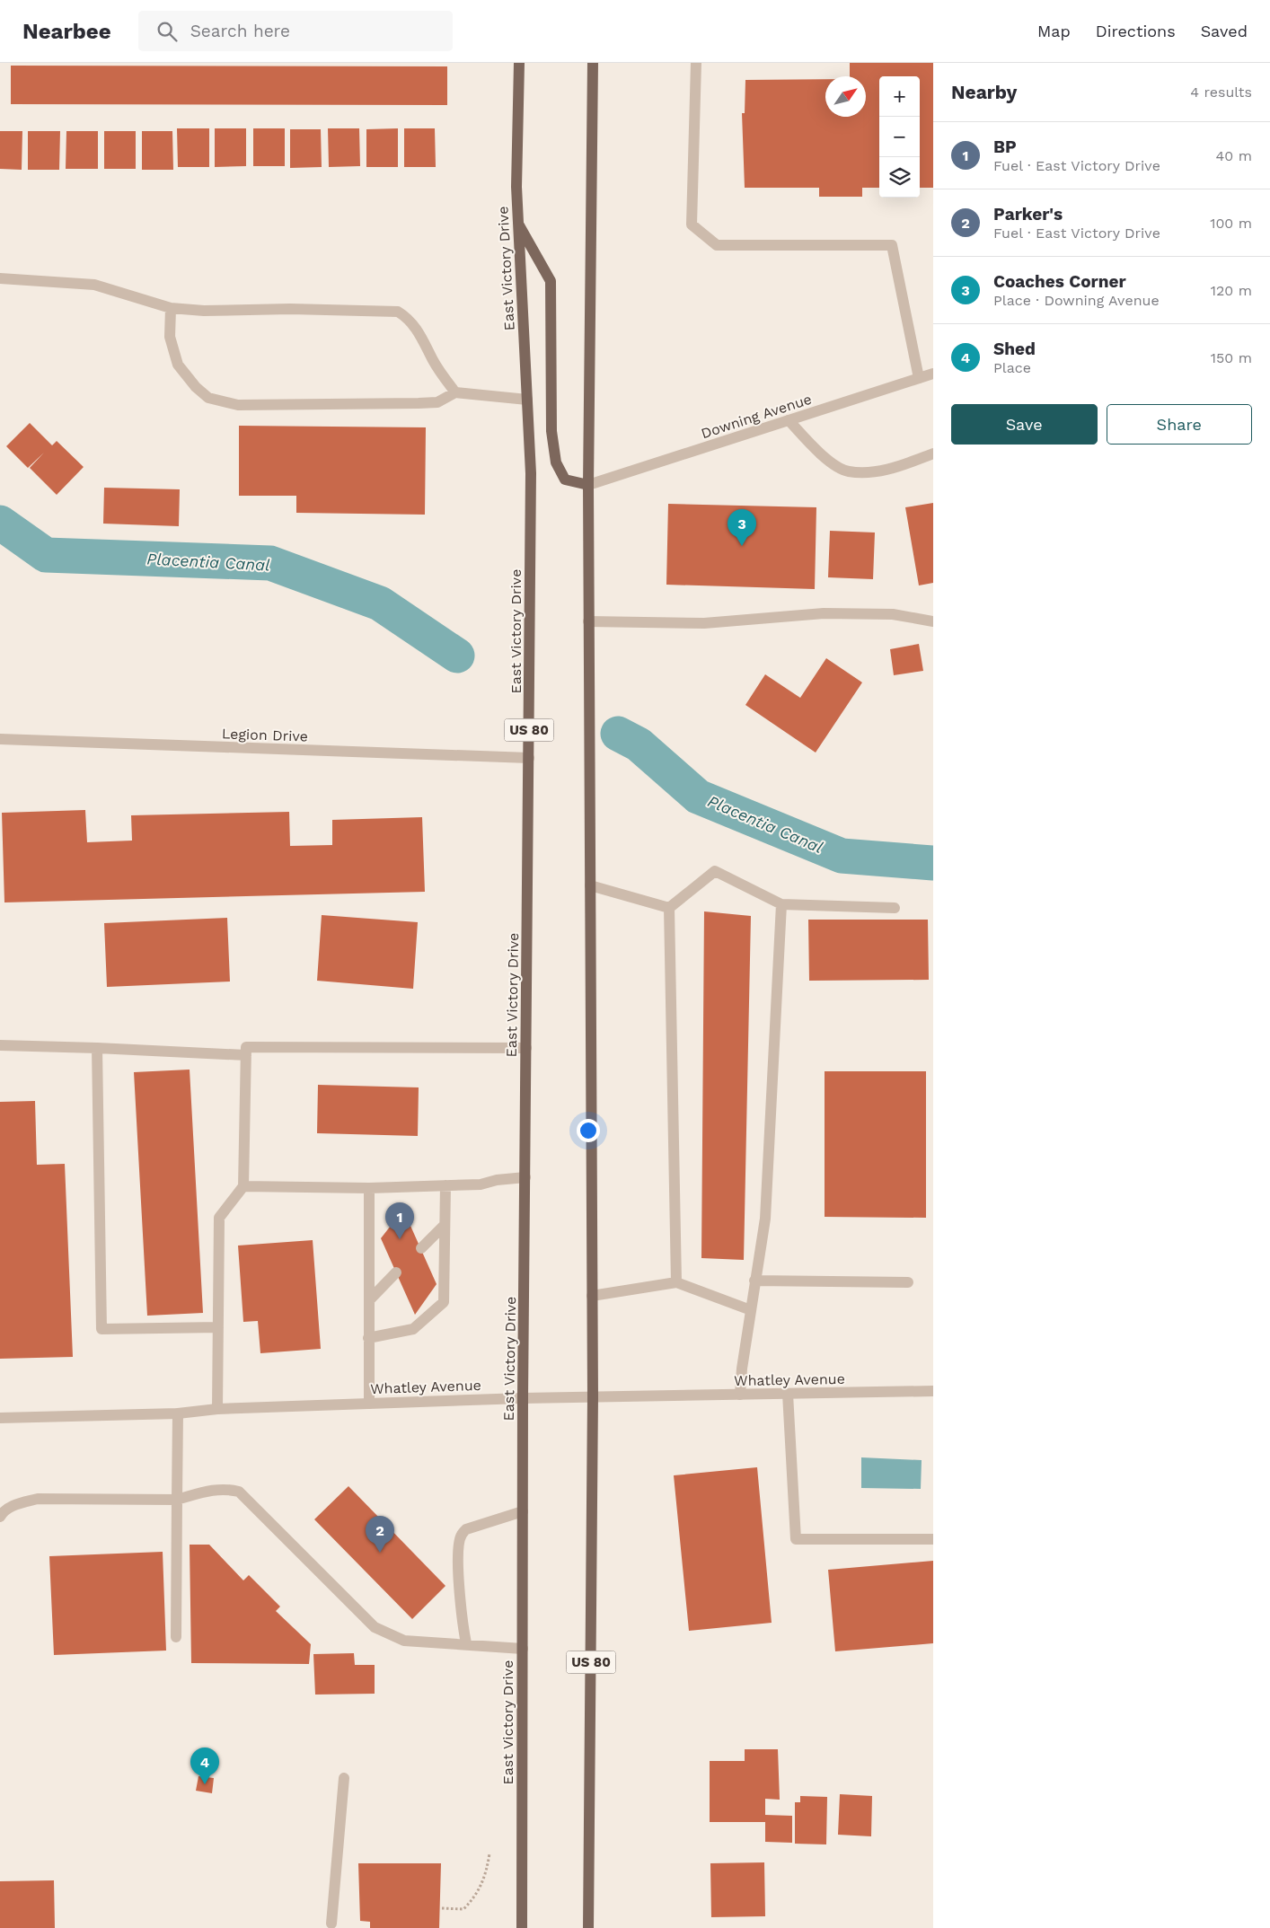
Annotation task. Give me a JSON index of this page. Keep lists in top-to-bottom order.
{
  "streets": {
    "main road": ["East Victory Drive", "US 80"],
    "street": ["Downing Avenue", "Legion Drive", "Whatley Avenue"]
  },
  "crossings": [
    ["East Victory Drive", "Legion Drive"],
    ["East Victory Drive", "Whatley Avenue"],
    ["Downing Avenue", "US 80"],
    ["US 80", "Whatley Avenue"]
  ],
  "water": ["Placentia Canal"],
  "north": "top right",
  "page": {
    "header": "Nearbee",
    "search": "Search here",
    "nav": ["Map", "Directions", "Saved"],
    "heading": ["Nearby", "4 results"],
    "map_buttons": ["+", "−"],
    "list": [
      {
        "mark": "1",
        "name": "BP",
        "note": "Fuel · East Victory Drive",
        "value": "40 m"
      },
      {
        "mark": "2",
        "name": "Parker's",
        "note": "Fuel · East Victory Drive",
        "value": "100 m"
      },
      {
        "mark": "3",
        "name": "Coaches Corner",
        "note": "Place · Downing Avenue",
        "value": "120 m"
      },
      {
        "mark": "4",
        "name": "Shed",
        "note": "Place",
        "value": "150 m"
      }
    ],
    "buttons": ["Save", "Share"],
    "pins": [
      "3",
      "1",
      "2",
      "4"
    ]
  }
}
